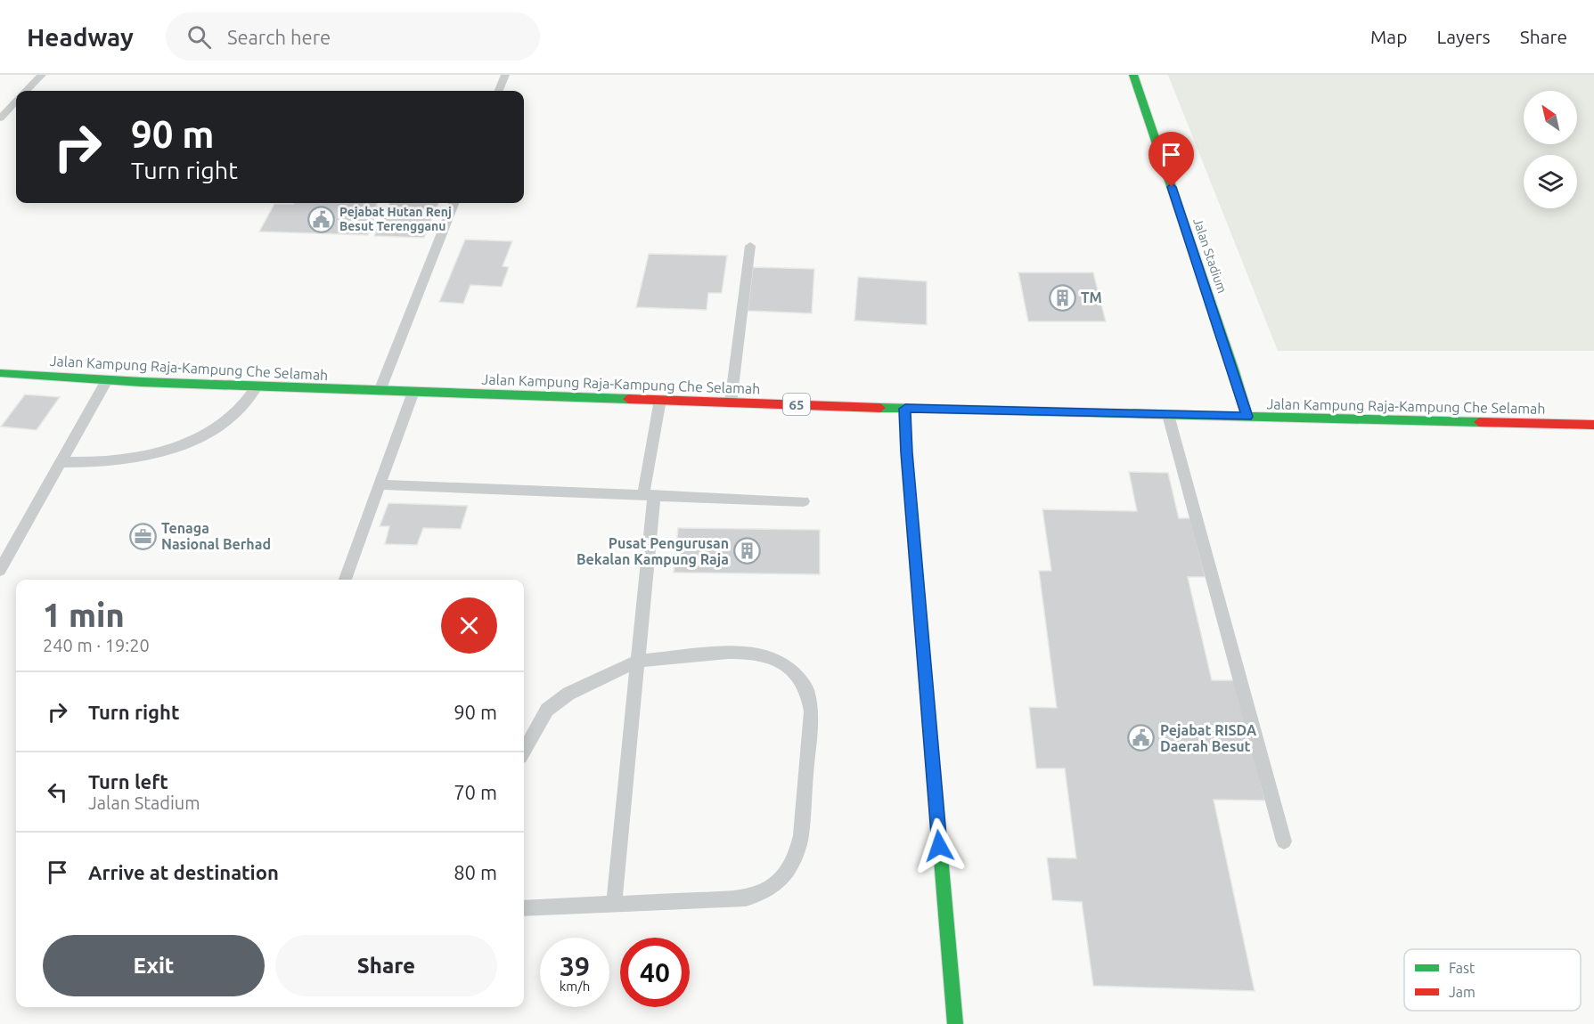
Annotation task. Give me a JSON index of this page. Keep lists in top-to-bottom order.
{
  "streets": {
    "main road": ["Jalan Stadium", "Jalan Kampung Raja-Kampung Che Selamah", "65"]
  },
  "crossings": [
    ["Jalan Stadium", "Jalan Kampung Raja-Kampung Che Selamah"]
  ],
  "places": {
    "public building": ["Pejabat Hutan Renj Besut Terengganu", "Pejabat RISDA Daerah Besut"],
    "building": ["TM", "Pusat Pengurusan Bekalan Kampung Raja"],
    "office": ["Tenaga Nasional Berhad"]
  },
  "legend": ["Fast", "Jam"],
  "north": "top left",
  "page": {
    "header": "Headway",
    "search": "Search here",
    "nav": ["Map", "Layers", "Share"],
    "turn": ["90 m", "Turn right"],
    "heading": ["1 min", "240 m · 19:20"],
    "list": [
      {
        "name": "Turn right",
        "value": "90 m"
      },
      {
        "name": "Turn left",
        "note": "Jalan Stadium",
        "value": "70 m"
      },
      {
        "name": "Arrive at destination",
        "value": "80 m"
      }
    ],
    "buttons": ["Exit", "Share"],
    "speed": "39 km/h",
    "limit": "40"
  }
}
